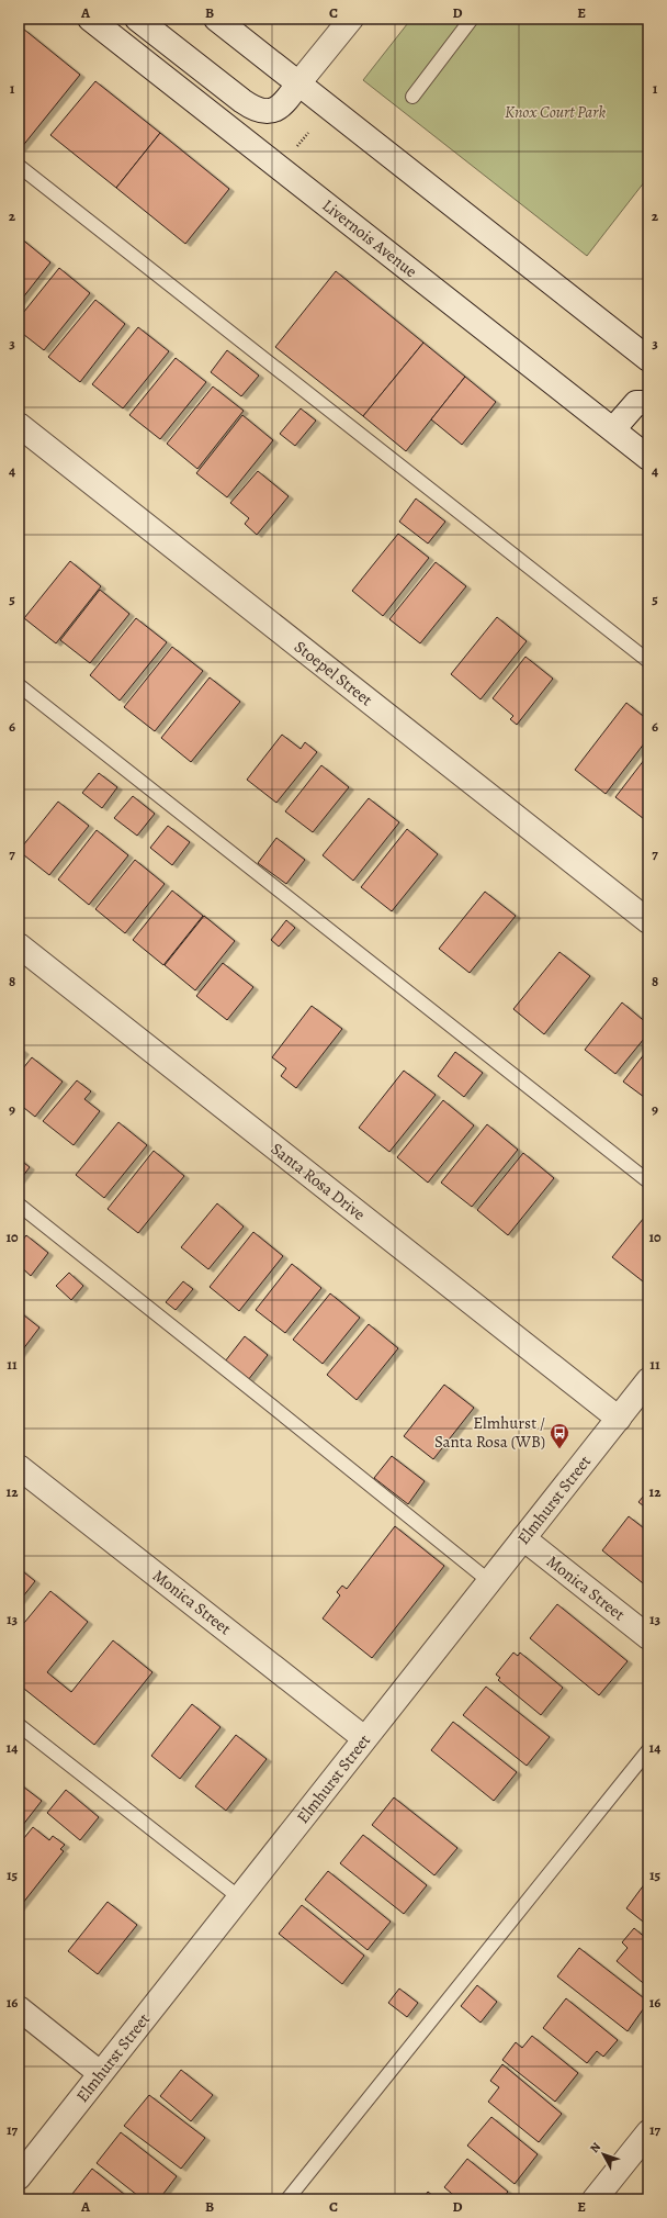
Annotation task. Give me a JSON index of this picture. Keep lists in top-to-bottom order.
{
  "streets": {
    "street": [
      "Livernois Avenue",
      "Stoepel Street",
      "Santa Rosa Drive",
      "Elmhurst Street",
      "Monica Street"
    ]
  },
  "crossings": [
    ["Santa Rosa Drive", "Elmhurst Street"],
    ["Elmhurst Street", "Monica Street"]
  ],
  "parks": ["Knox Court Park"],
  "places": {
    "bus stop": ["Elmhurst / Santa Rosa (WB)"]
  },
  "north": "top left",
  "grid": {
    "columns": [
      "A",
      "B",
      "C",
      "D",
      "E"
    ],
    "rows": [
      "1",
      "2",
      "3",
      "4",
      "5",
      "6",
      "7",
      "8",
      "9",
      "10",
      "11",
      "12",
      "13",
      "14",
      "15",
      "16",
      "17"
    ]
  }
}
